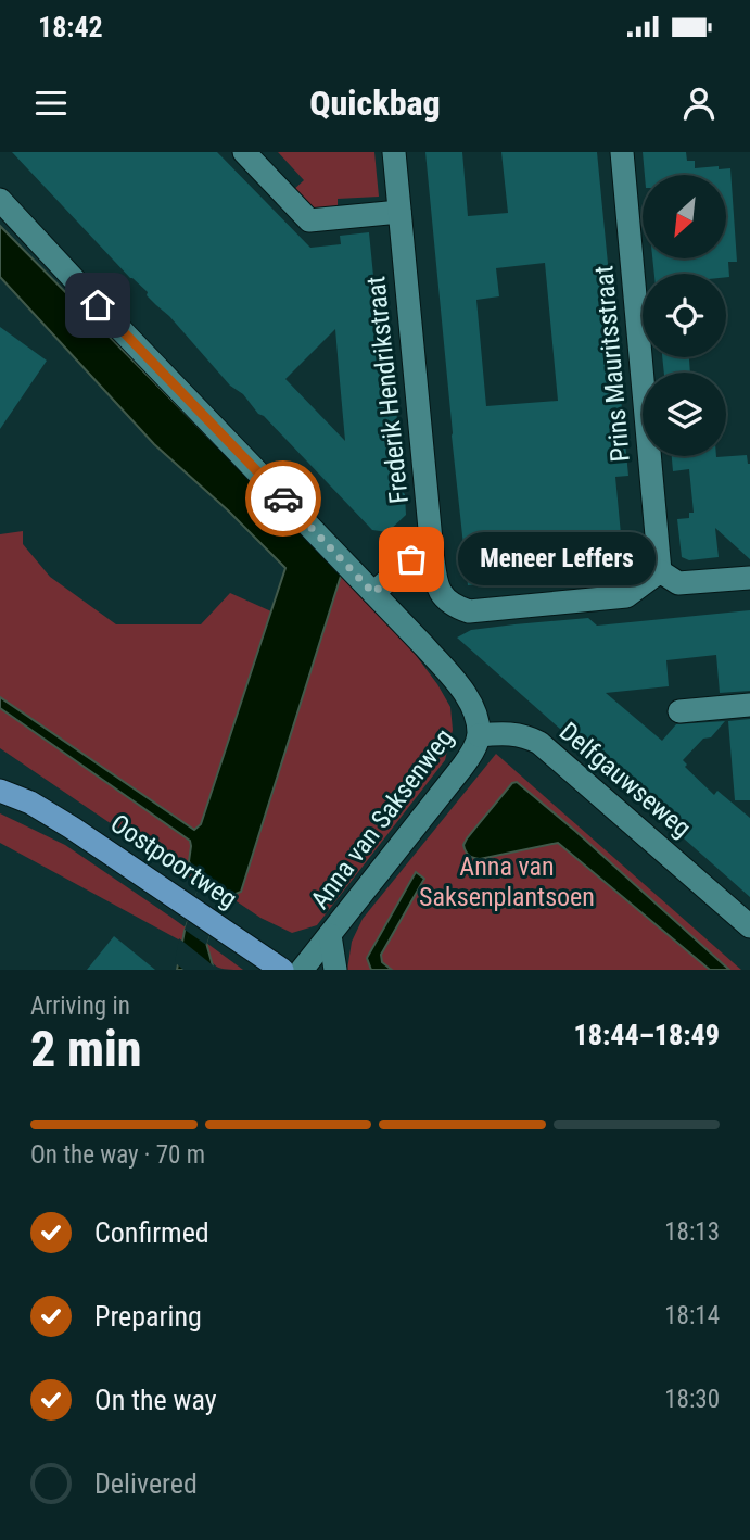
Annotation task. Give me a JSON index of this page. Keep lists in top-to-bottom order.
{
  "streets": {
    "main road": ["Oostpoortweg"],
    "street": [
      "Prins Mauritsstraat",
      "Frederik Hendrikstraat",
      "Delfgauwseweg",
      "Anna van Saksenweg"
    ]
  },
  "crossings": [
    ["Prins Mauritsstraat", "Frederik Hendrikstraat"],
    ["Delfgauwseweg", "Anna van Saksenweg"]
  ],
  "parks": ["Anna van Saksenplantsoen"],
  "places": ["Meneer Leffers"],
  "north": "bottom left",
  "page": {
    "status": "18:42",
    "header": "Quickbag",
    "bubble": "Meneer Leffers",
    "heading": ["2 min", "Arriving in", "18:44–18:49"],
    "bar": "On the way · 70 m",
    "list": [
      ["Confirmed", "18:13"],
      ["Preparing", "18:14"],
      ["On the way", "18:30"],
      "Delivered"
    ]
  }
}
